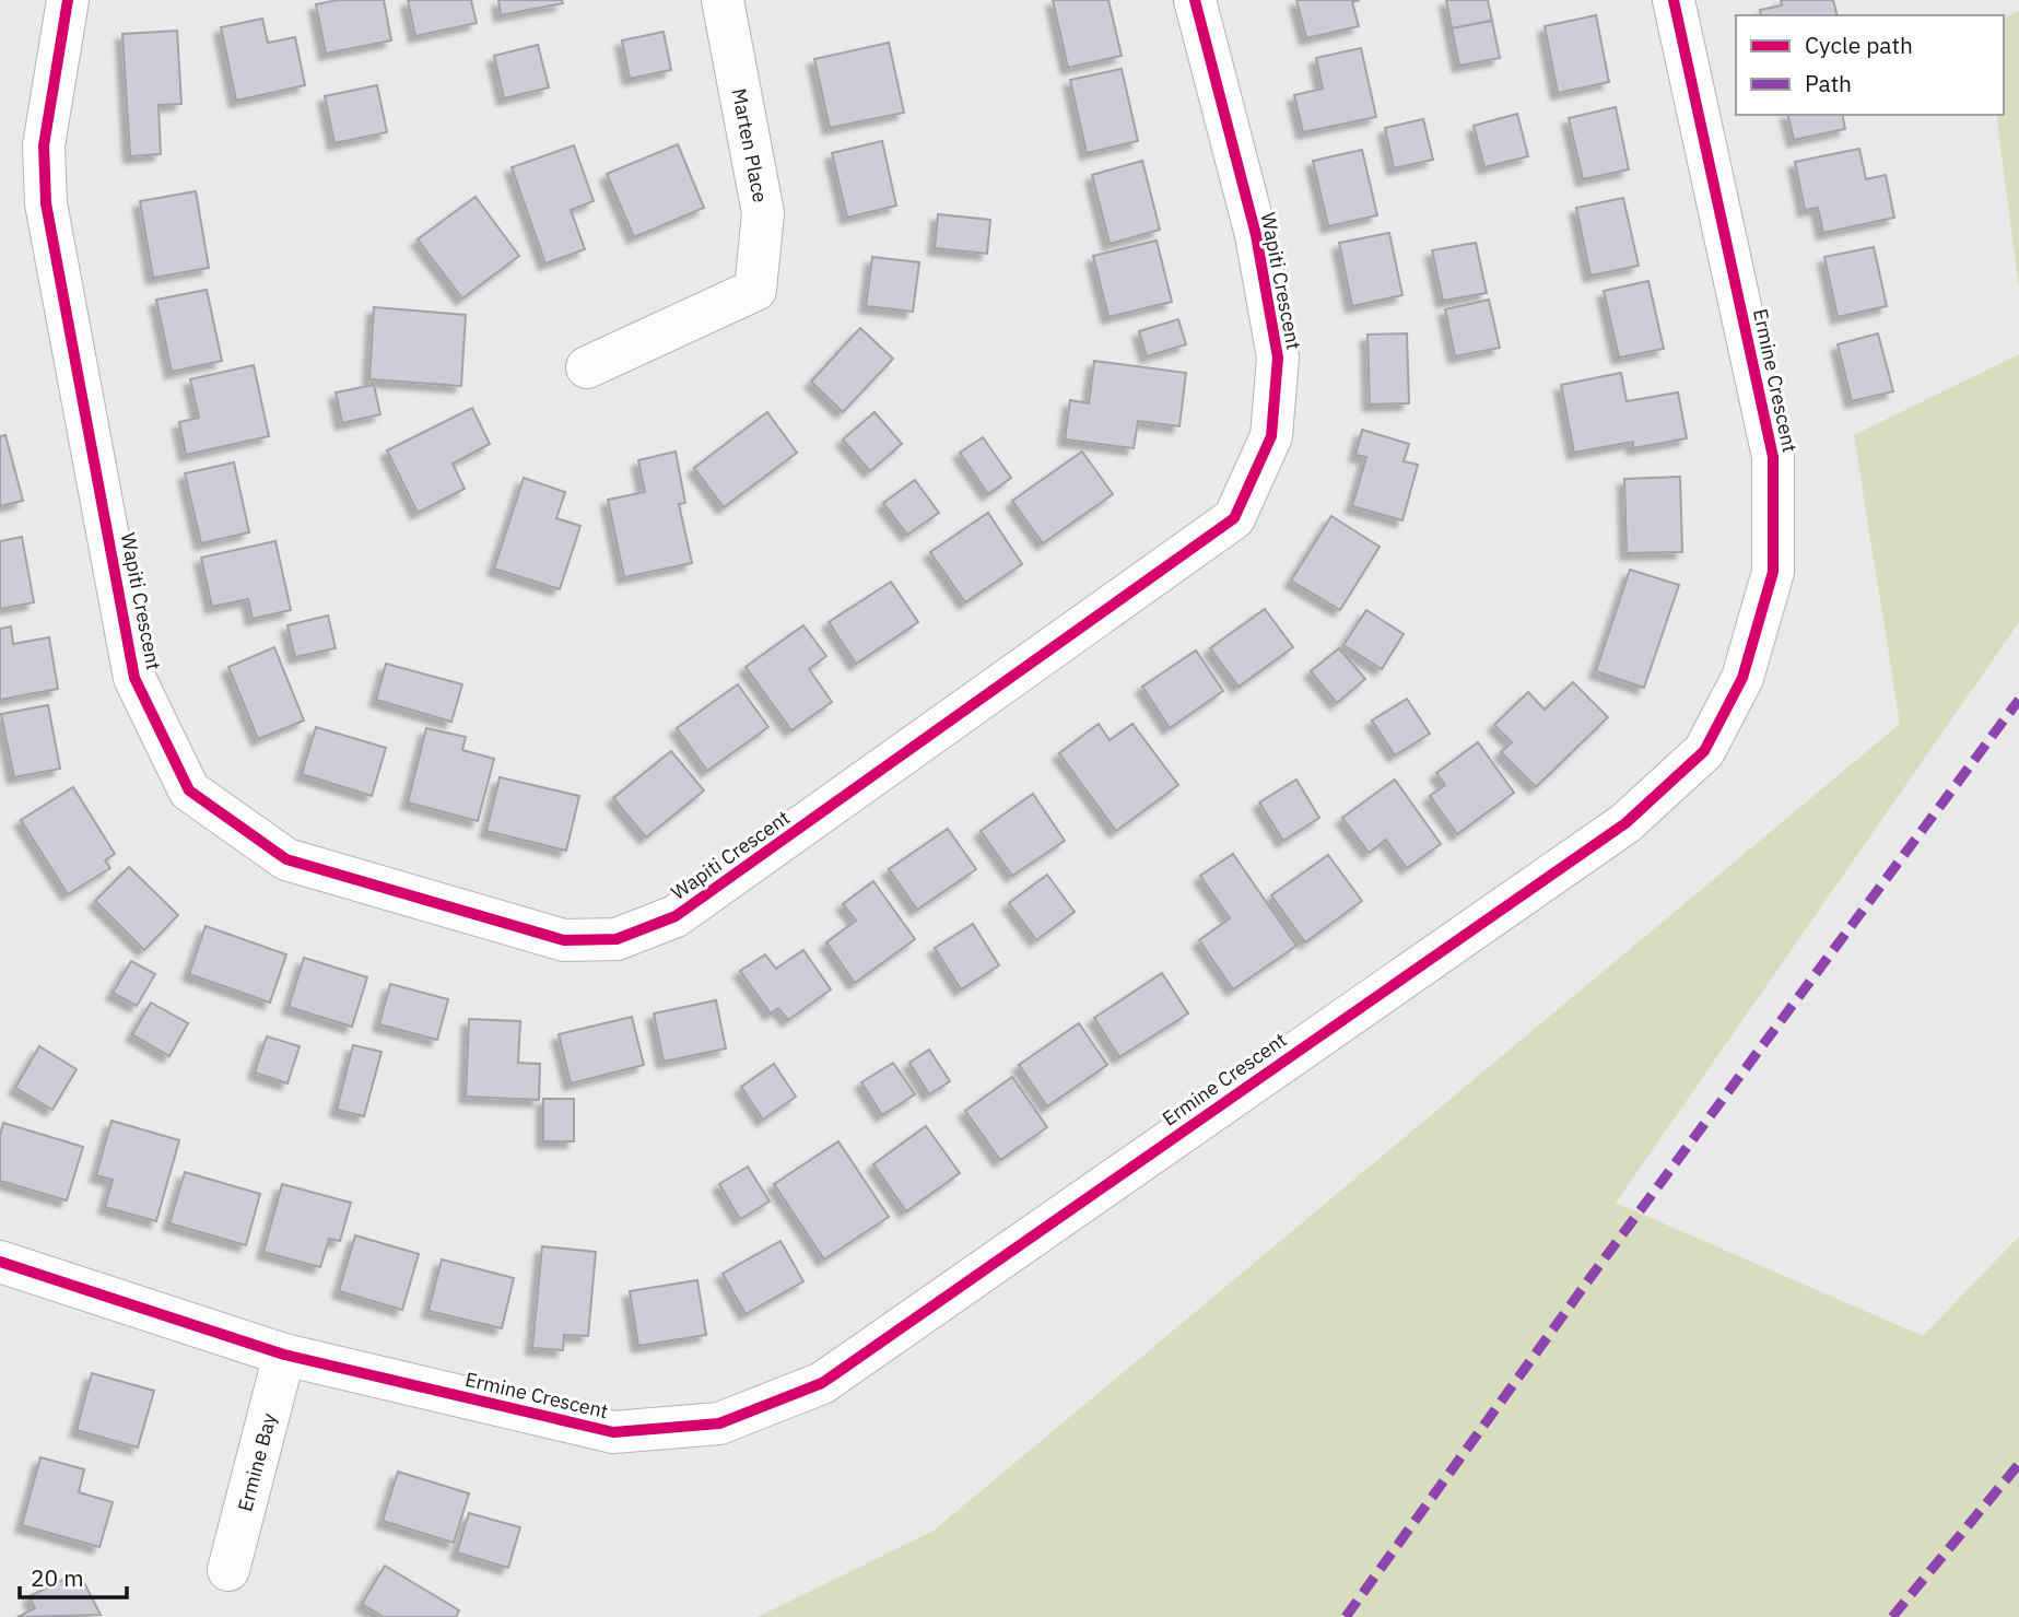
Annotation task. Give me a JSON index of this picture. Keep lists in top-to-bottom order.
{
  "streets": {
    "street": [
      "Marten Place",
      "Wapiti Crescent",
      "Ermine Crescent",
      "Ermine Bay"
    ]
  },
  "crossings": [
    ["Ermine Crescent", "Ermine Bay"]
  ],
  "legend": ["Cycle path", "Path"],
  "scale_bar": "20 m"
}
